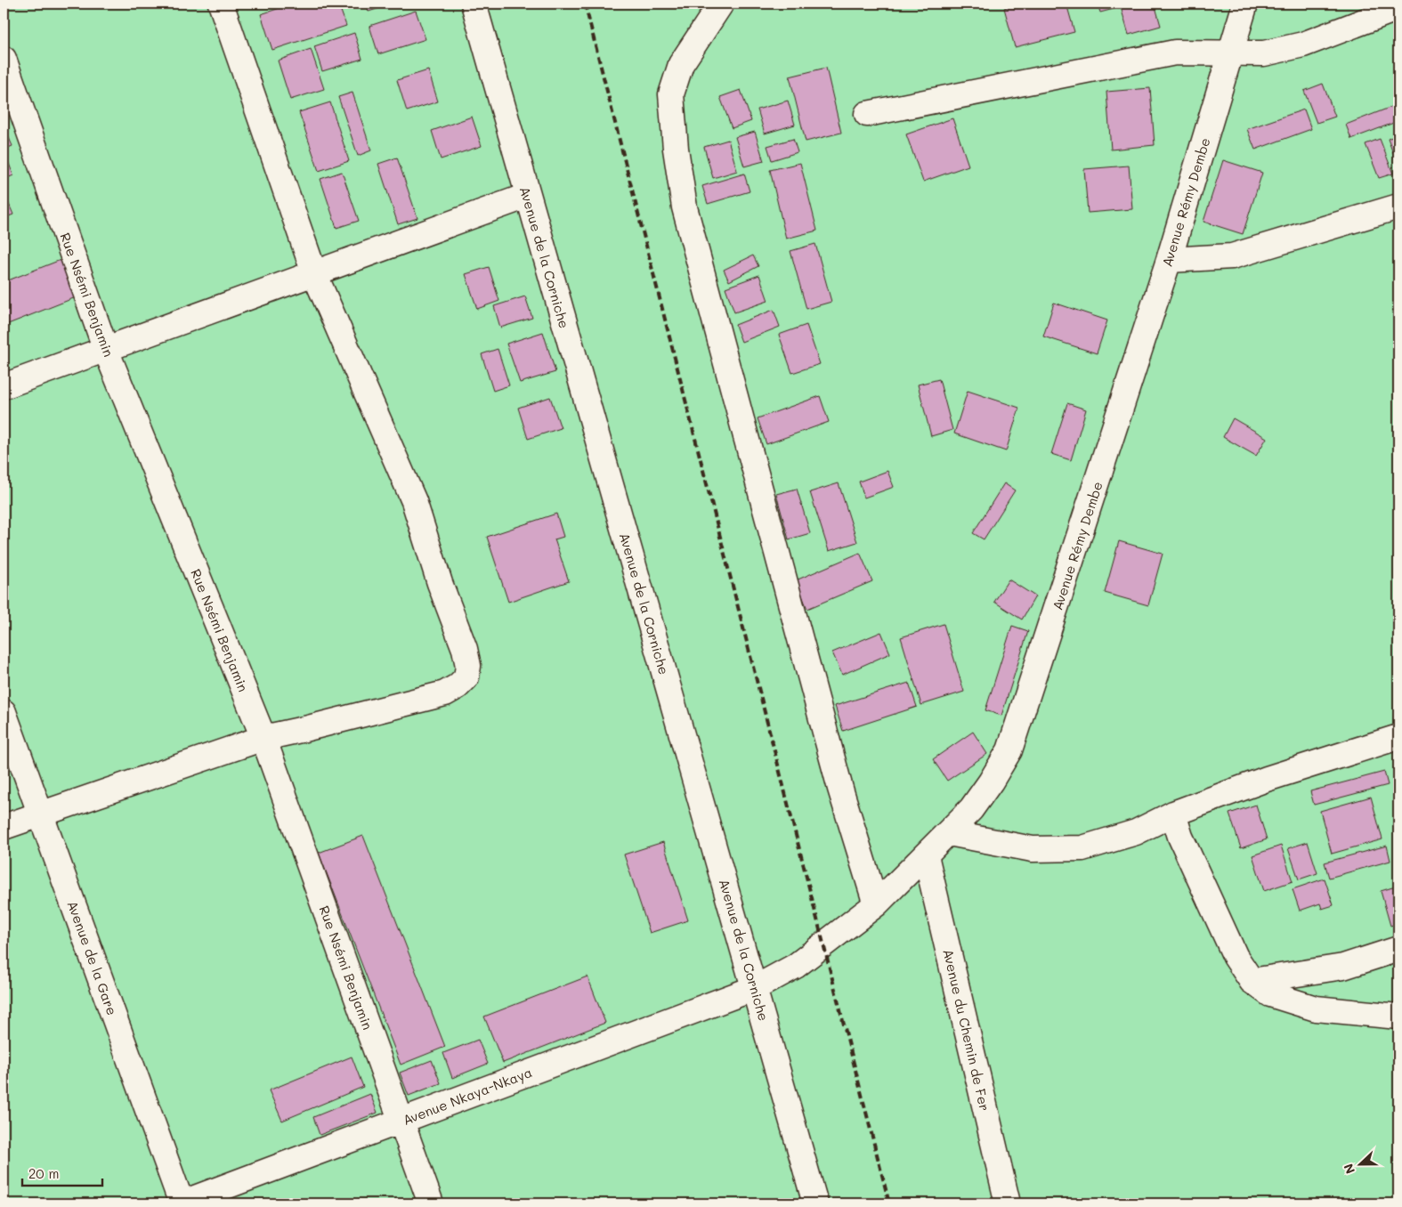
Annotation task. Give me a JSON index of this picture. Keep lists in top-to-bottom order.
{
  "streets": {
    "street": [
      "Avenue Rémy Dembe",
      "Avenue de la Corniche",
      "Rue Nsémi Benjamin",
      "Avenue de la Gare",
      "Avenue du Chemin de Fer",
      "Avenue Nkaya-Nkaya"
    ]
  },
  "crossings": [
    ["Avenue Rémy Dembe", "Avenue de la Corniche"],
    ["Avenue Rémy Dembe", "Avenue du Chemin de Fer"],
    ["Avenue Rémy Dembe", "Avenue Nkaya-Nkaya"],
    ["Avenue de la Corniche", "Avenue Nkaya-Nkaya"],
    ["Rue Nsémi Benjamin", "Avenue Nkaya-Nkaya"],
    ["Avenue de la Gare", "Avenue Nkaya-Nkaya"]
  ],
  "scale_bar": "20 m",
  "north": "left"
}
